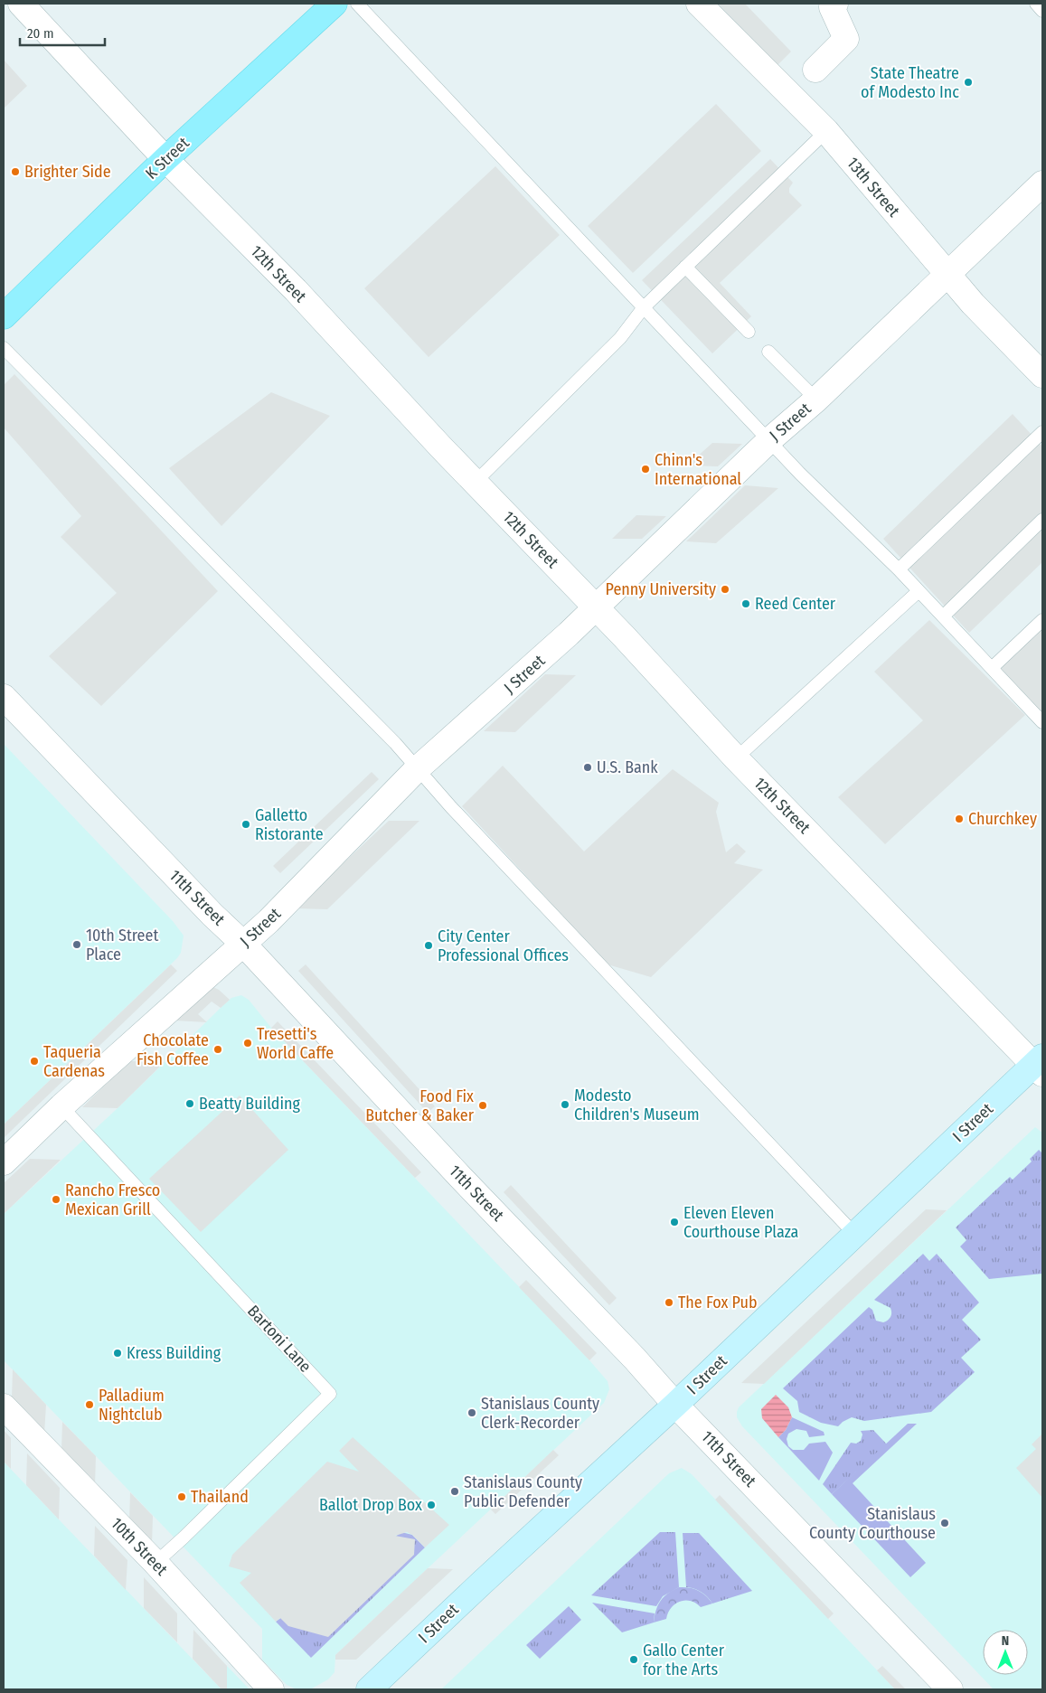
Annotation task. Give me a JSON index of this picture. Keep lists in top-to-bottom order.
{
  "streets": {
    "main road": ["K Street"],
    "street": [
      "13th Street",
      "12th Street",
      "J Street",
      "11th Street",
      "I Street",
      "10th Street"
    ],
    "lane": ["Bartoni Lane"]
  },
  "crossings": [
    ["K Street", "12th Street"],
    ["13th Street", "J Street"],
    ["12th Street", "J Street"],
    ["12th Street", "I Street"],
    ["J Street", "11th Street"],
    ["J Street", "Bartoni Lane"],
    ["11th Street", "I Street"],
    ["Bartoni Lane", "10th Street"]
  ],
  "places": [
    "State Theatre of Modesto Inc",
    "Brighter Side",
    "Chinn's International",
    "Penny University",
    "Reed Center",
    "U.S. Bank",
    "Churchkey",
    "Galletto Ristorante",
    "10th Street Place",
    "City Center Professional Offices",
    "Tresetti's World Caffe",
    "Chocolate Fish Coffee",
    "Taqueria Cardenas",
    "Beatty Building",
    "Modesto Children's Museum",
    "Food Fix Butcher & Baker",
    "Rancho Fresco Mexican Grill",
    "Eleven Eleven Courthouse Plaza",
    "The Fox Pub",
    "Kress Building",
    "Palladium Nightclub",
    "Stanislaus County Clerk-Recorder",
    "Stanislaus County Public Defender",
    "Thailand",
    "Ballot Drop Box",
    "Stanislaus County Courthouse",
    "Gallo Center for the Arts"
  ],
  "scale_bar": "20 m",
  "north": "top"
}
